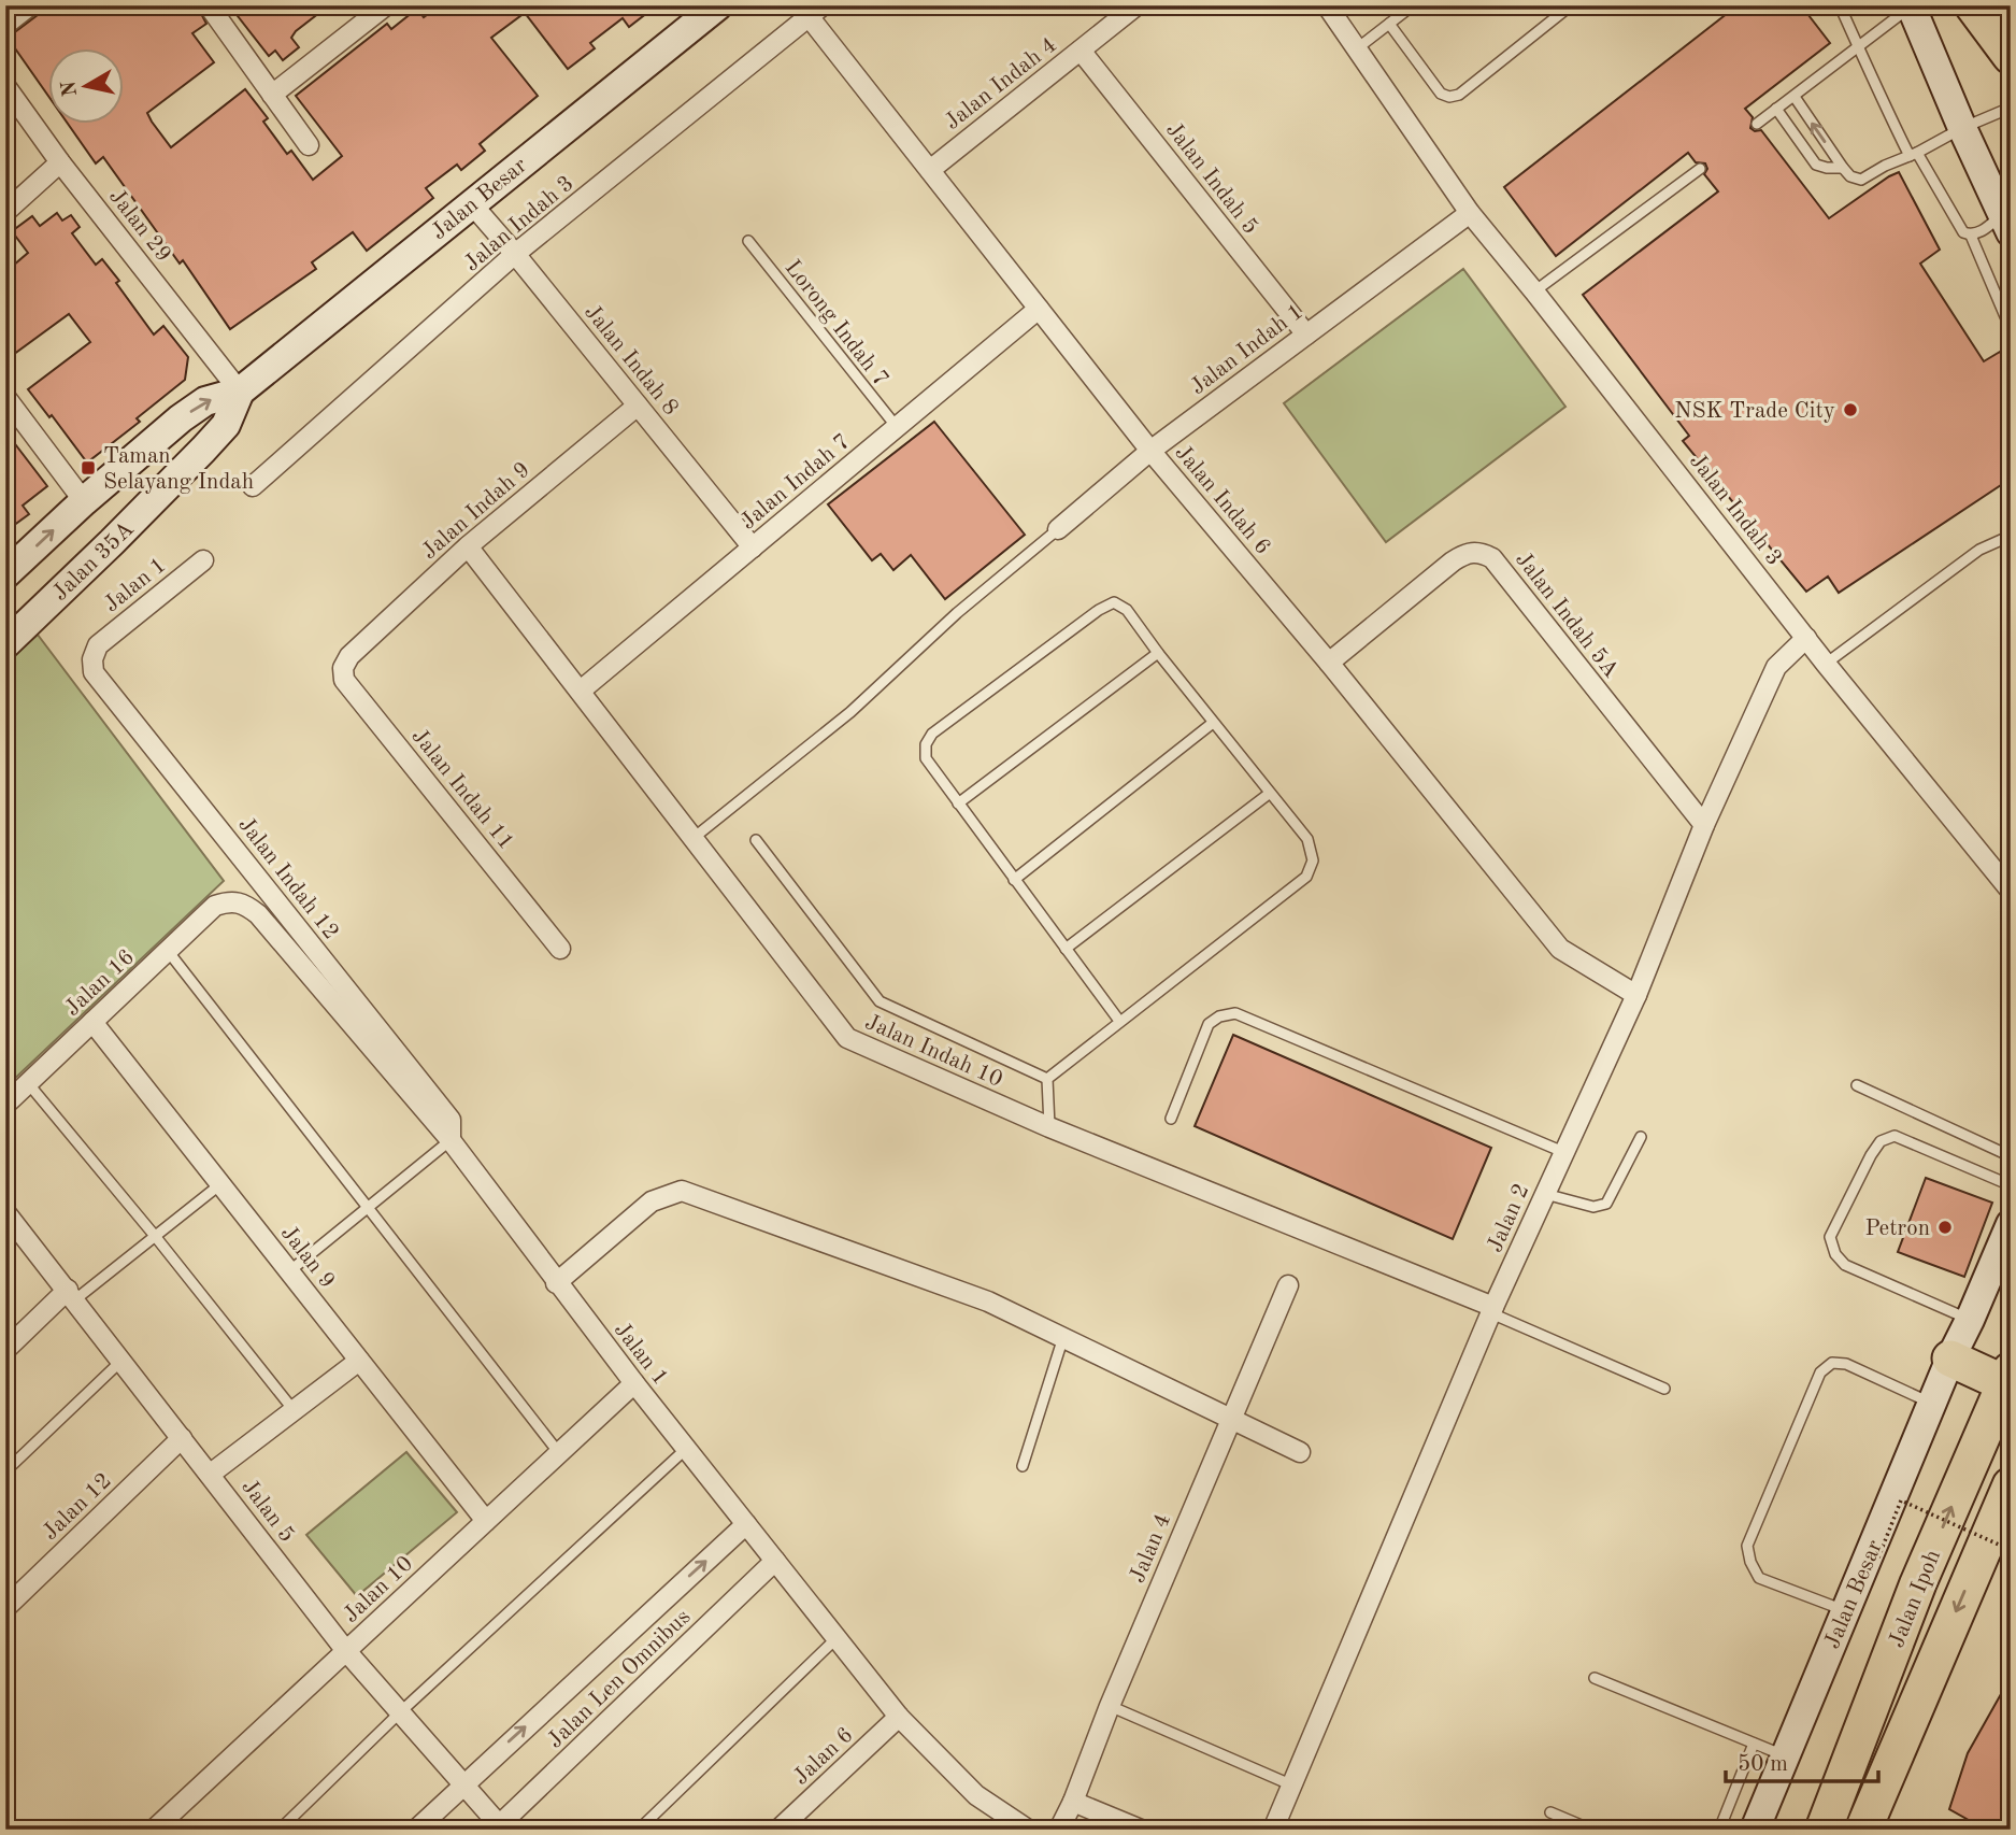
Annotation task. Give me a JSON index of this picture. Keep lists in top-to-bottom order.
{
  "streets": {
    "highway": ["Jalan Ipoh"],
    "street": [
      "Jalan Indah 4",
      "Jalan Indah 5",
      "Jalan Besar",
      "Jalan Indah 3",
      "Jalan 29",
      "Jalan Indah 1",
      "Jalan Indah 8",
      "Jalan Indah 7",
      "Jalan Indah 6",
      "Jalan Indah 9",
      "Jalan 35A",
      "Jalan 1",
      "Jalan Indah 5A",
      "Jalan Indah 11",
      "Jalan Indah 12",
      "Jalan 16",
      "Jalan Indah 10",
      "Jalan 2",
      "Jalan 9",
      "Jalan 12",
      "Jalan 5",
      "Jalan 4",
      "Jalan 10",
      "Jalan Len Omnibus",
      "Jalan 6"
    ],
    "lane": ["Lorong Indah 7"]
  },
  "crossings": [
    ["Jalan Indah 4", "Jalan Indah 5"],
    ["Jalan Indah 4", "Jalan Indah 6"],
    ["Jalan Indah 5", "Jalan Indah 1"],
    ["Jalan Besar", "Jalan 29"],
    ["Jalan Besar", "Jalan Indah 8"],
    ["Jalan Besar", "Jalan 35A"],
    ["Jalan Indah 3", "Jalan Indah 1"],
    ["Jalan Indah 3", "Jalan Indah 8"],
    ["Jalan Indah 3", "Jalan Indah 6"],
    ["Jalan Indah 3", "Jalan 2"],
    ["Jalan 29", "Jalan 35A"],
    ["Lorong Indah 7", "Jalan Indah 7"],
    ["Jalan Indah 1", "Jalan Indah 6"],
    ["Jalan Indah 8", "Jalan Indah 7"],
    ["Jalan Indah 8", "Jalan Indah 9"],
    ["Jalan Indah 7", "Jalan Indah 6"],
    ["Jalan Indah 7", "Jalan Indah 10"],
    ["Jalan Indah 6", "Jalan Indah 5A"],
    ["Jalan Indah 6", "Jalan 2"],
    ["Jalan Indah 9", "Jalan Indah 11"],
    ["Jalan Indah 9", "Jalan Indah 10"],
    ["Jalan 1", "Jalan Indah 12"],
    ["Jalan 1", "Jalan 16"],
    ["Jalan 1", "Jalan 10"],
    ["Jalan 1", "Jalan Len Omnibus"],
    ["Jalan 1", "Jalan 6"],
    ["Jalan Indah 5A", "Jalan 2"],
    ["Jalan 16", "Jalan 9"],
    ["Jalan Indah 10", "Jalan 2"],
    ["Jalan 9", "Jalan 10"],
    ["Jalan 12", "Jalan 5"],
    ["Jalan 5", "Jalan 10"],
    ["Jalan 5", "Jalan Len Omnibus"]
  ],
  "places": {
    "other": ["NSK Trade City", "Petron"],
    "transit": ["Taman Selayang Indah"]
  },
  "scale_bar": "50 m",
  "north": "left"
}
